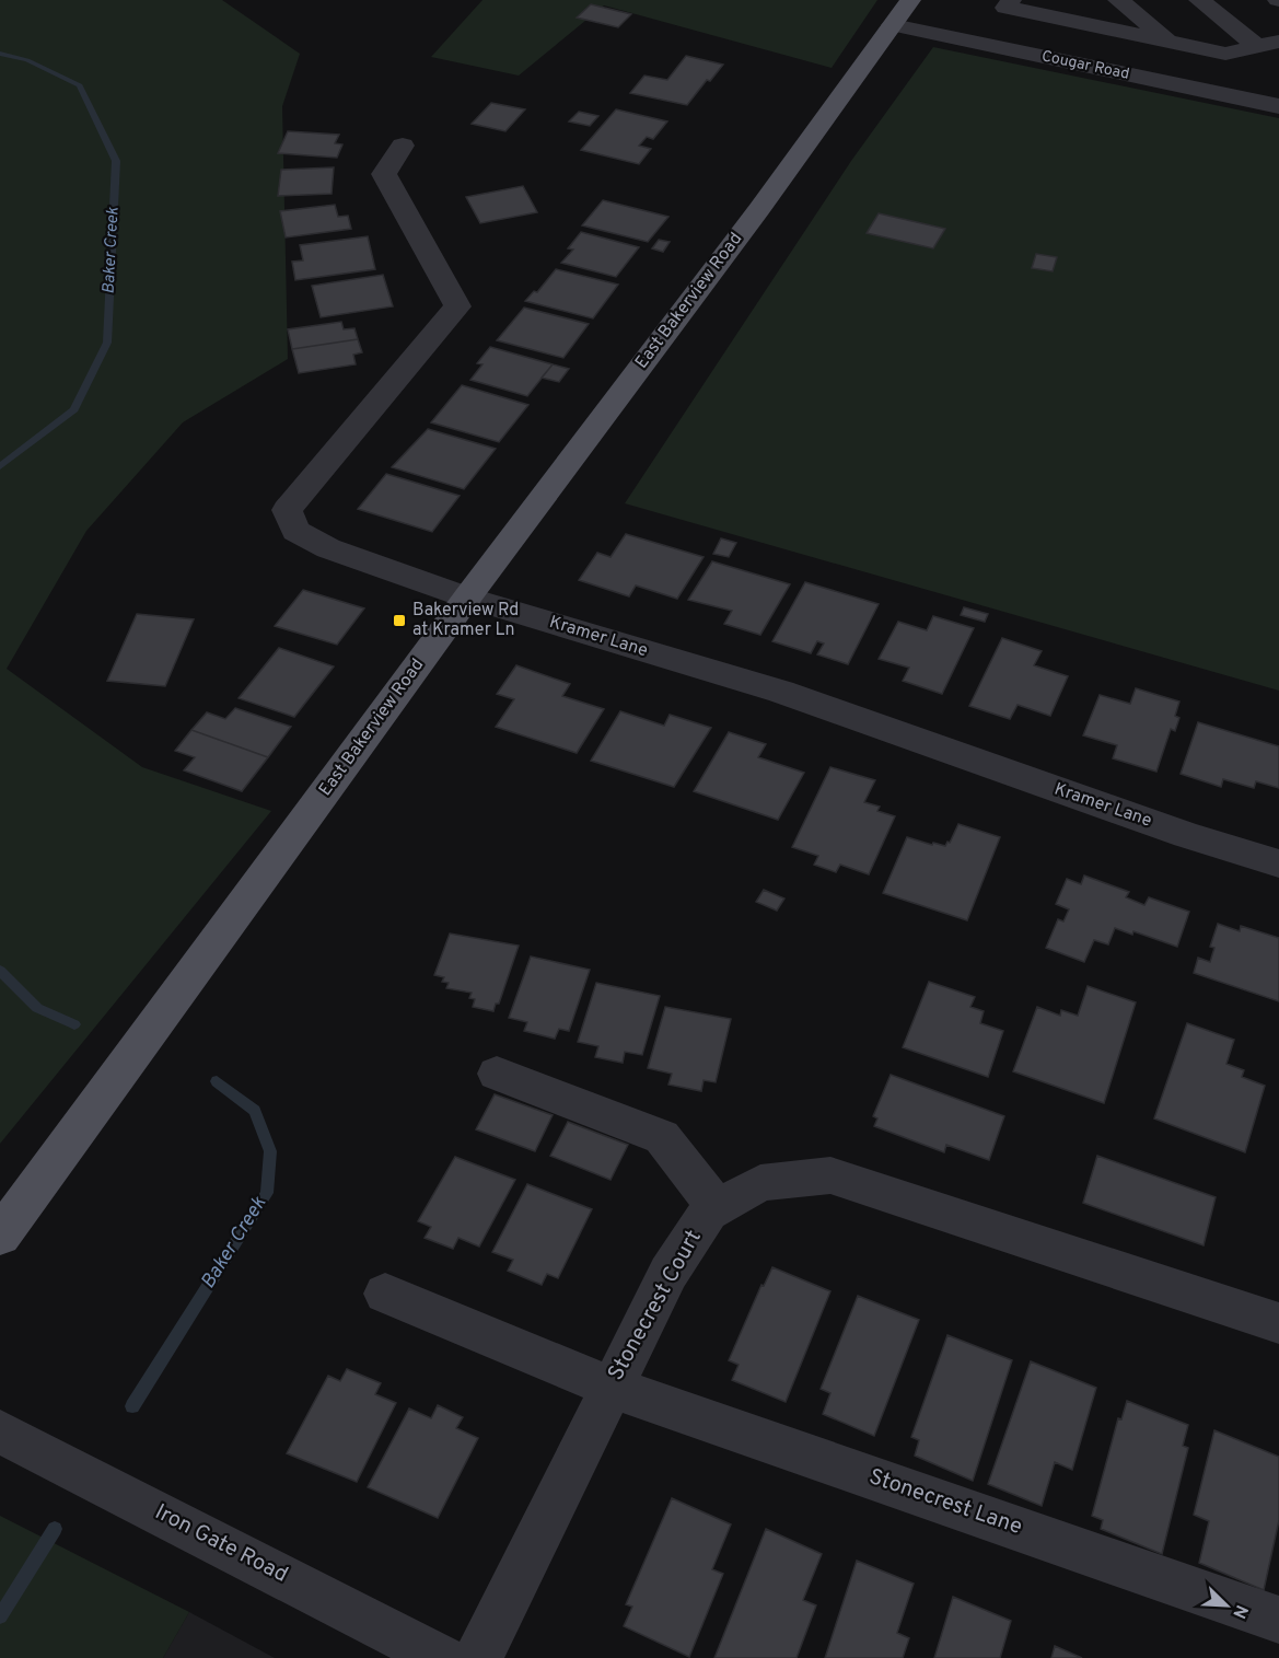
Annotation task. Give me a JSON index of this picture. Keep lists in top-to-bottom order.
{
  "streets": {
    "main road": ["East Bakerview Road"],
    "street": [
      "Cougar Road",
      "Kramer Lane",
      "Stonecrest Court",
      "Stonecrest Lane",
      "Iron Gate Road"
    ]
  },
  "crossings": [
    ["Cougar Road", "East Bakerview Road"],
    ["East Bakerview Road", "Kramer Lane"],
    ["Stonecrest Court", "Stonecrest Lane"]
  ],
  "water": ["Baker Creek"],
  "places": {
    "transit": ["Bakerview Rd at Kramer Ln"]
  },
  "north": "bottom right"
}
